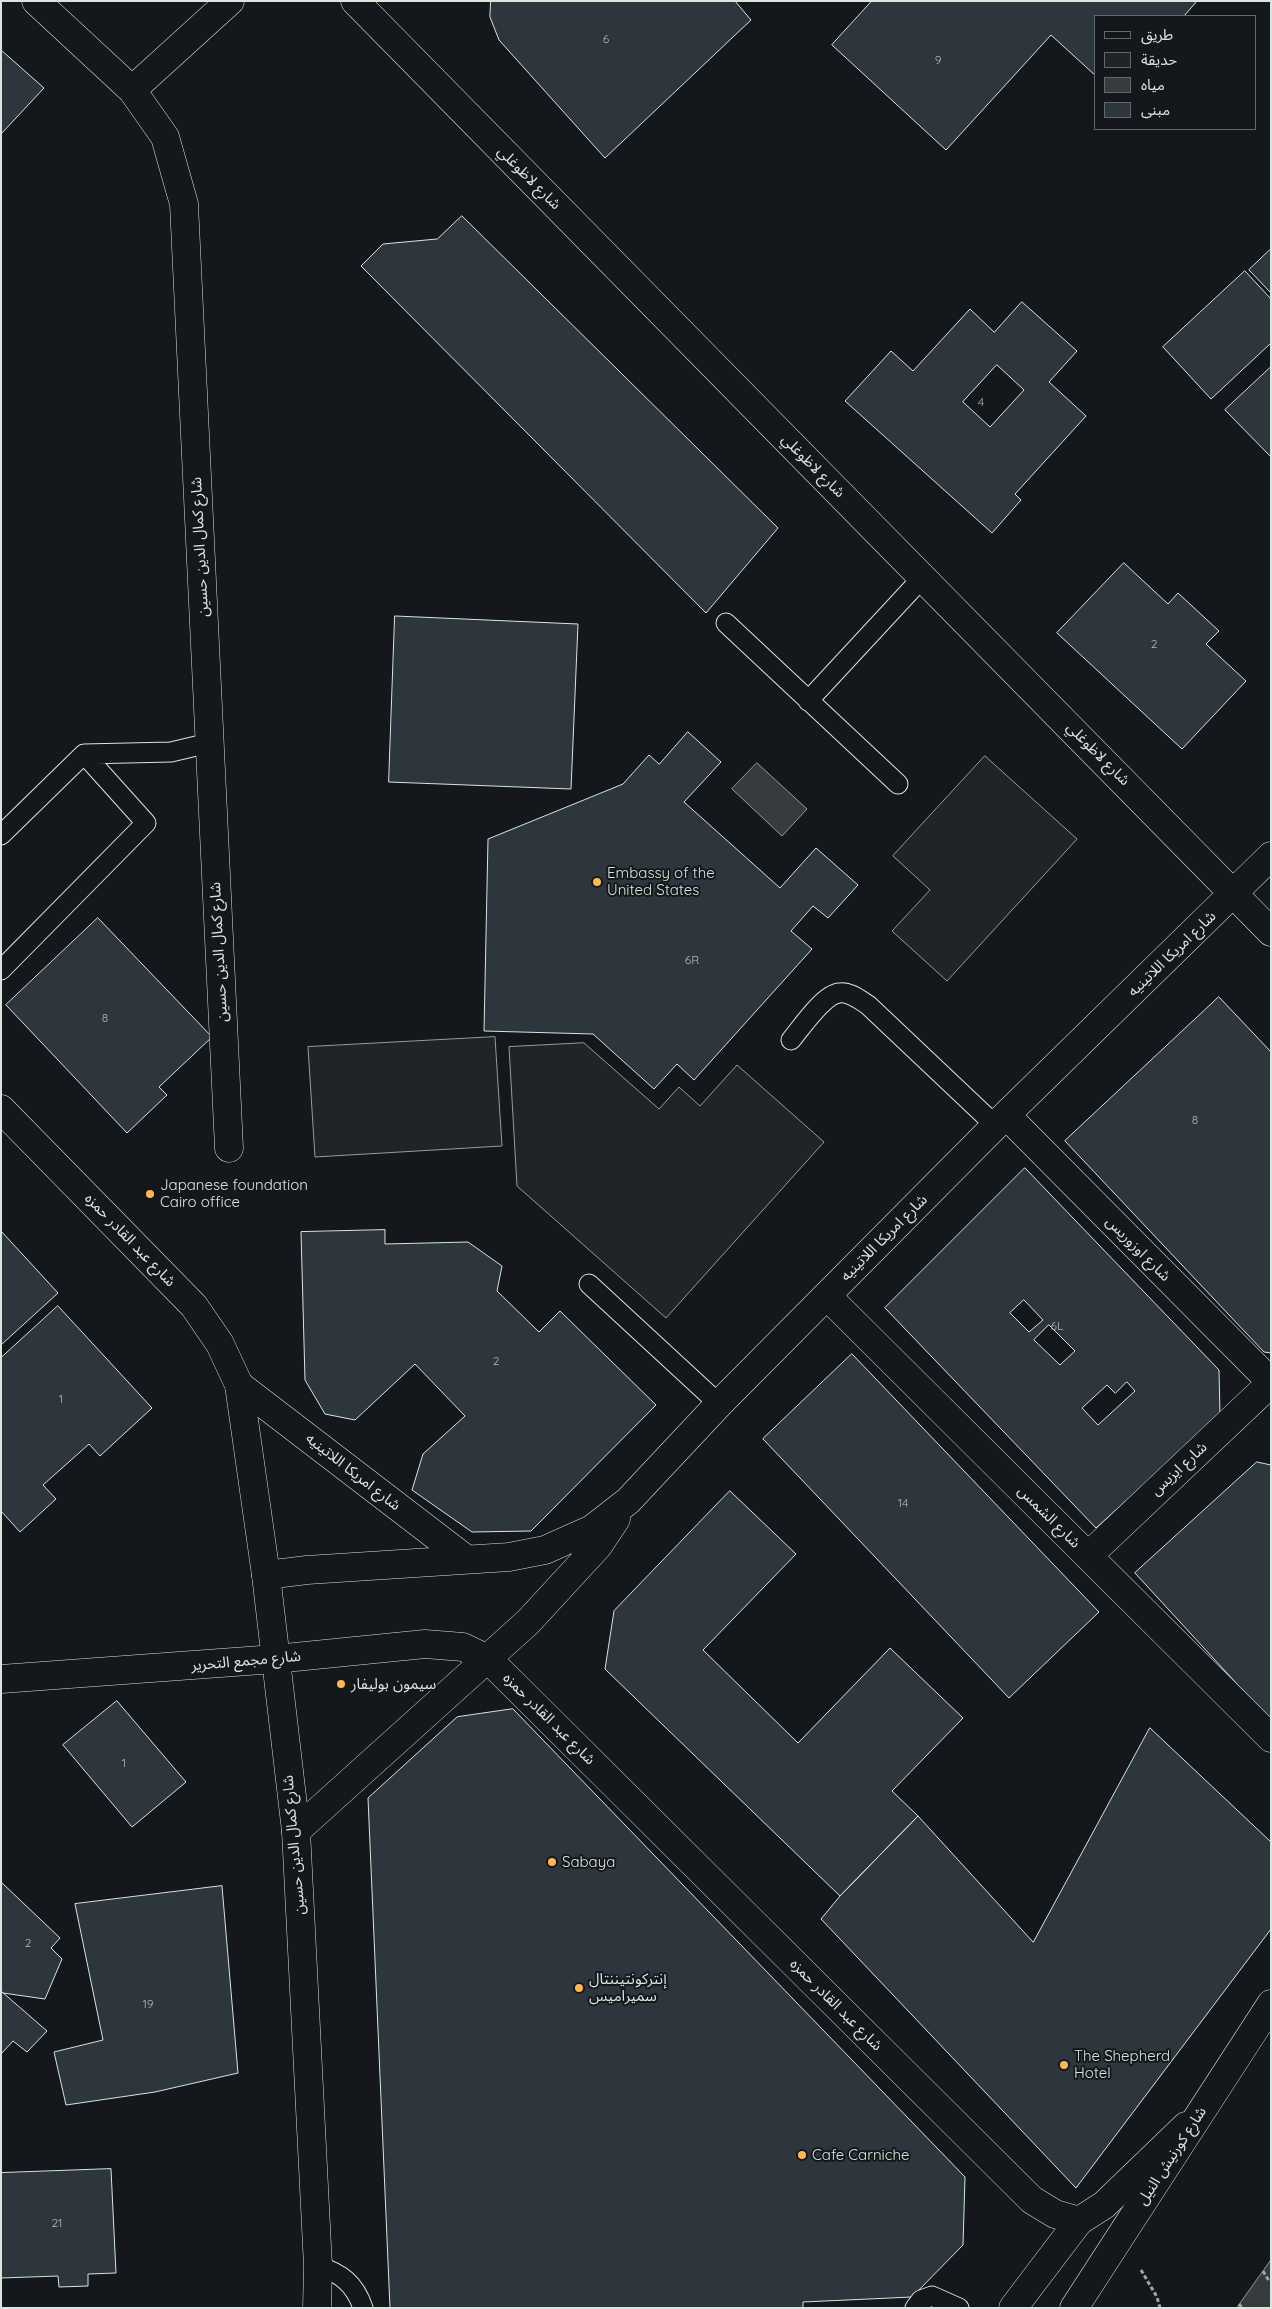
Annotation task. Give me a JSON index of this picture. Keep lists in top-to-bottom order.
{
  "streets": {
    "main road": [
      "شارع لاظوغلي",
      "شارع كمال الدين حسين",
      "شارع امريكا اللاتينيه",
      "شارع عبد القادر حمزه",
      "شارع اوزوريس",
      "شارع ايزيس",
      "شارع الشمس",
      "شارع مجمع التحرير",
      "شارع كورنيش النيل"
    ]
  },
  "crossings": [
    ["شارع لاظوغلي", "شارع امريكا اللاتينيه"],
    ["شارع كمال الدين حسين", "شارع امريكا اللاتينيه"],
    ["شارع كمال الدين حسين", "شارع عبد القادر حمزه"],
    ["شارع كمال الدين حسين", "شارع مجمع التحرير"],
    ["شارع امريكا اللاتينيه", "شارع عبد القادر حمزه"],
    ["شارع امريكا اللاتينيه", "شارع اوزوريس"],
    ["شارع امريكا اللاتينيه", "شارع الشمس"],
    ["شارع عبد القادر حمزه", "شارع مجمع التحرير"],
    ["شارع اوزوريس", "شارع ايزيس"],
    ["شارع ايزيس", "شارع الشمس"]
  ],
  "places": [
    "Embassy of the United States",
    "Japanese foundation Cairo office",
    "سيمون بوليفار",
    "Sabaya",
    "إنتركونتيننتال سميراميس",
    "The Shepherd Hotel",
    "Cafe Carniche"
  ],
  "house_numbers": [
    "6",
    "9",
    "4",
    "2",
    "6R",
    "8",
    "8",
    "6L",
    "2",
    "1",
    "14",
    "1",
    "2",
    "19",
    "21"
  ],
  "legend": [
    "طريق",
    "حديقة",
    "مياه",
    "مبنى"
  ]
}
